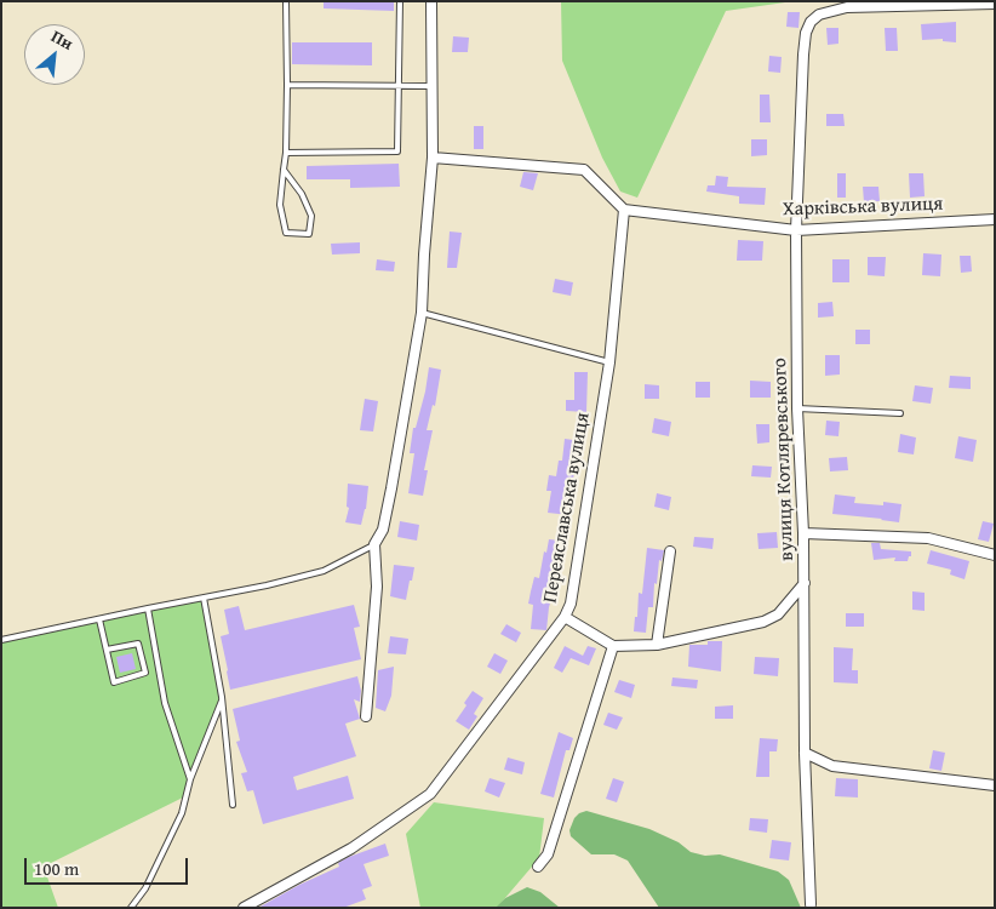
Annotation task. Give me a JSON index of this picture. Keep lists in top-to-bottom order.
{
  "streets": {
    "street": ["Харківська вулиця", "вулиця Котляревського", "Переяславська вулиця"]
  },
  "crossings": [
    ["Харківська вулиця", "вулиця Котляревського"],
    ["Харківська вулиця", "Переяславська вулиця"]
  ],
  "scale_bar": "100 m",
  "north": "top right"
}
